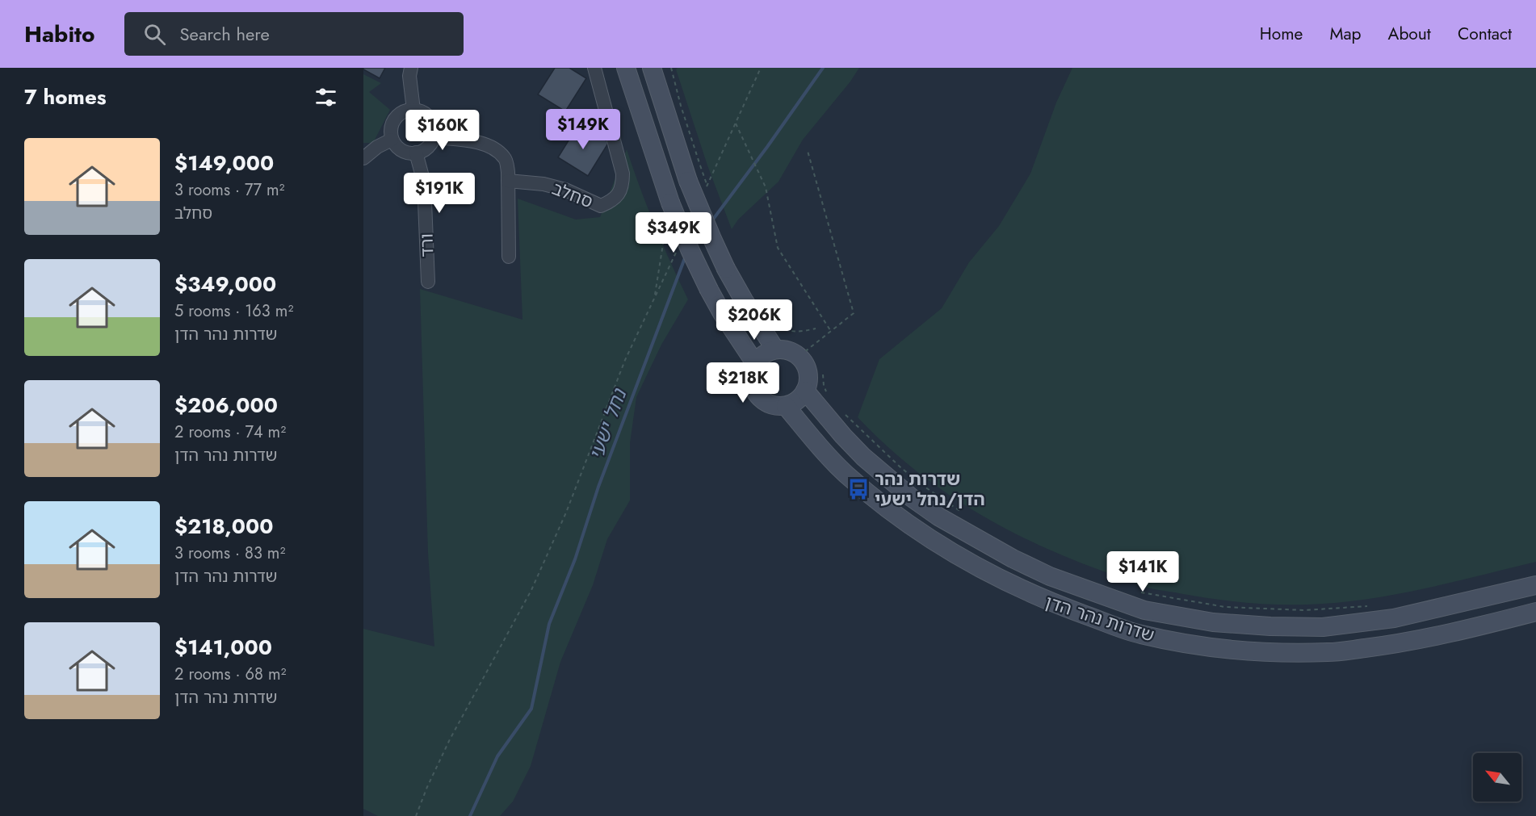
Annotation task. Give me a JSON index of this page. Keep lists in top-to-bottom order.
{
  "streets": {
    "main road": ["שדרות נהר הדן"],
    "street": ["סחלב", "ורד"]
  },
  "water": ["נחל ישעי"],
  "places": {
    "bus stop": ["שדרות נהר הדן/נחל ישעי"]
  },
  "north": "top left",
  "page": {
    "header": "Habito",
    "search": "Search here",
    "nav": [
      "Home",
      "Map",
      "About",
      "Contact"
    ],
    "heading": "7 homes",
    "price": [
      "$149K",
      "$160K",
      "$191K",
      "$349K",
      "$206K",
      "$218K",
      "$141K"
    ],
    "list": [
      {
        "name": "$149,000",
        "note": "3 rooms · 77 m² · סחלב"
      },
      {
        "name": "$349,000",
        "note": "5 rooms · 163 m² · שדרות נהר הדן"
      },
      {
        "name": "$206,000",
        "note": "2 rooms · 74 m² · שדרות נהר הדן"
      },
      {
        "name": "$218,000",
        "note": "3 rooms · 83 m² · שדרות נהר הדן"
      },
      {
        "name": "$141,000",
        "note": "2 rooms · 68 m² · שדרות נהר הדן"
      }
    ]
  }
}
